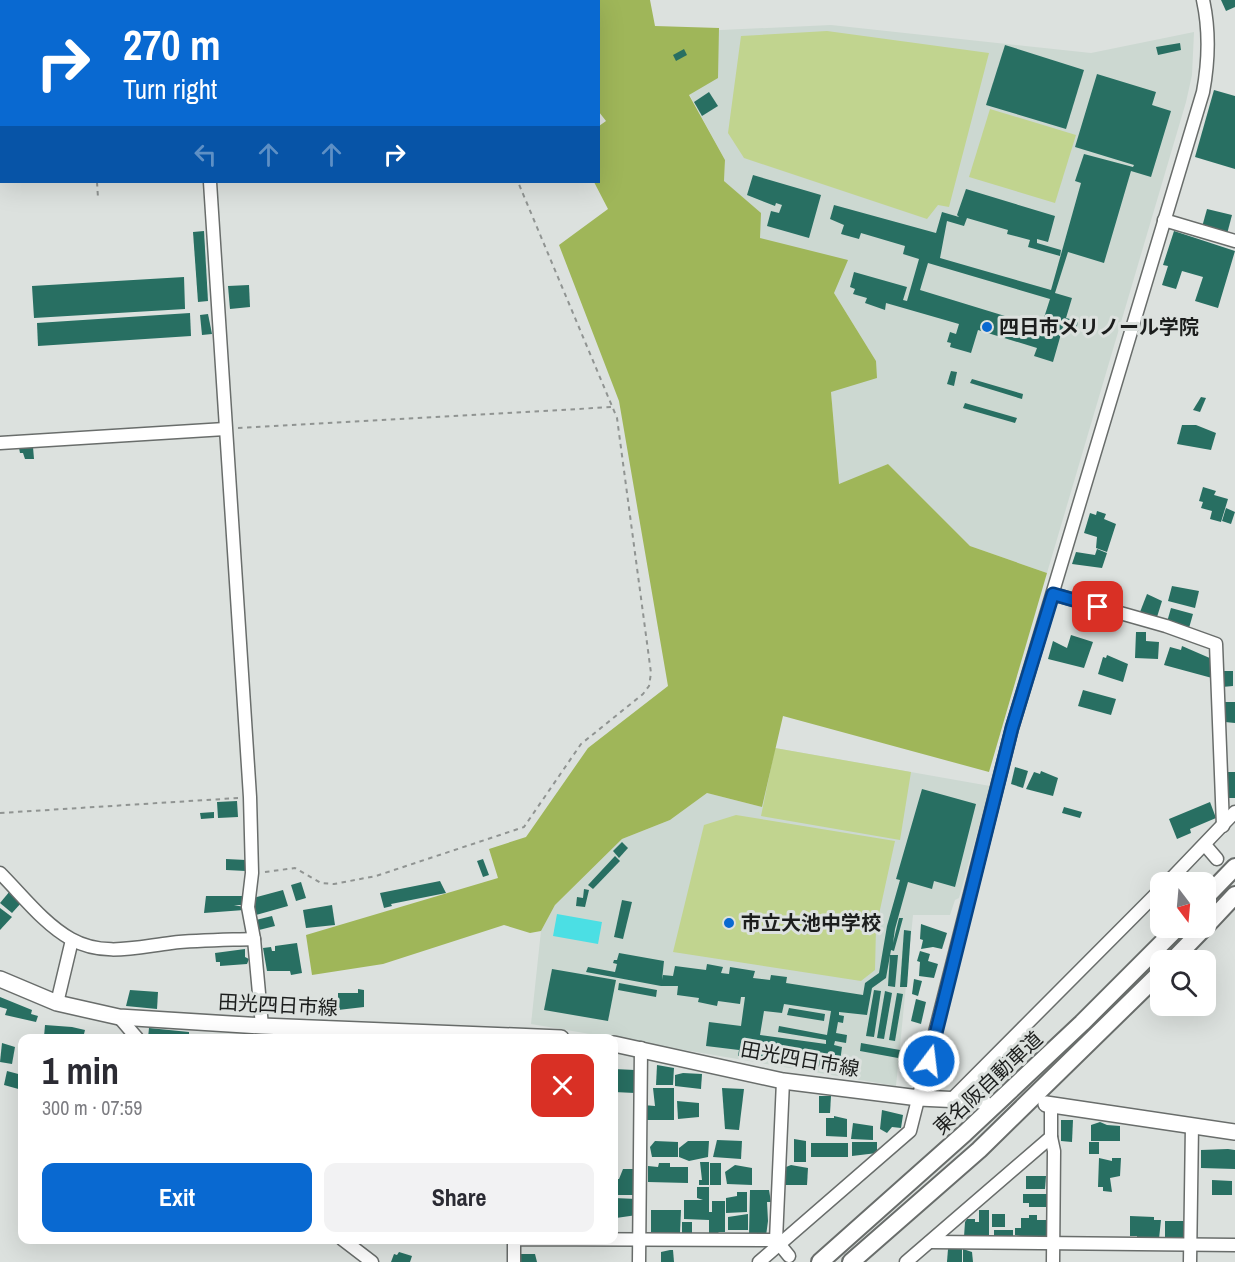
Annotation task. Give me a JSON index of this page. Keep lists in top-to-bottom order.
{
  "streets": {
    "highway": ["東名阪自動車道"],
    "main road": ["田光四日市線"]
  },
  "places": ["四日市メリノール学院", "市立大池中学校"],
  "north": "bottom",
  "page": {
    "turn": ["270 m", "Turn right"],
    "heading": ["1 min", "300 m · 07:59"],
    "buttons": ["Exit", "Share"]
  }
}
